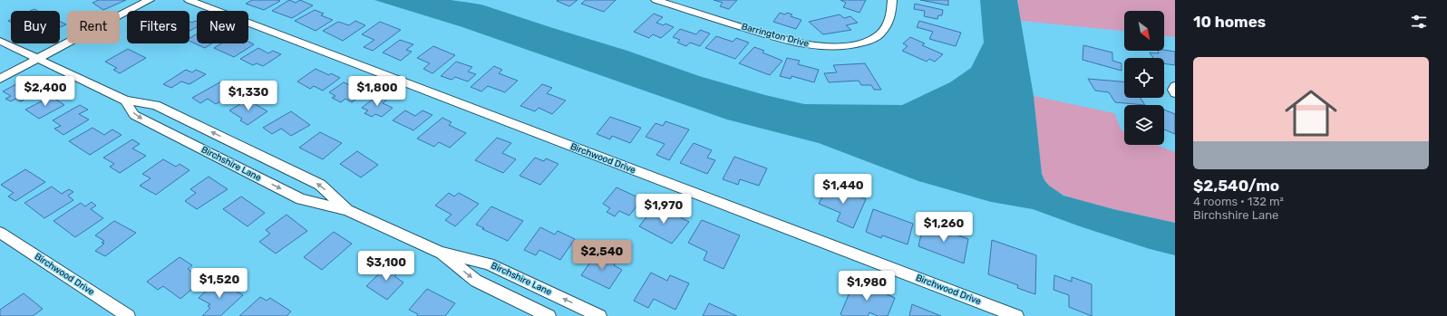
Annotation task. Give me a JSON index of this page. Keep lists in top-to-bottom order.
{
  "streets": {
    "street": ["Barrington Drive", "Birchwood Drive", "Birchshire Lane"]
  },
  "north": "bottom right",
  "page": {
    "heading": "10 homes",
    "chip": [
      "Buy",
      "Rent",
      "Filters",
      "New"
    ],
    "list": [
      {
        "name": "$2,540/mo",
        "note": "4 rooms · 132 m² · Birchshire Lane"
      }
    ],
    "price": [
      "$2,400",
      "$1,800",
      "$1,330",
      "$1,440",
      "$1,970",
      "$1,260",
      "$2,540",
      "$3,100",
      "$1,520",
      "$1,980"
    ]
  }
}
